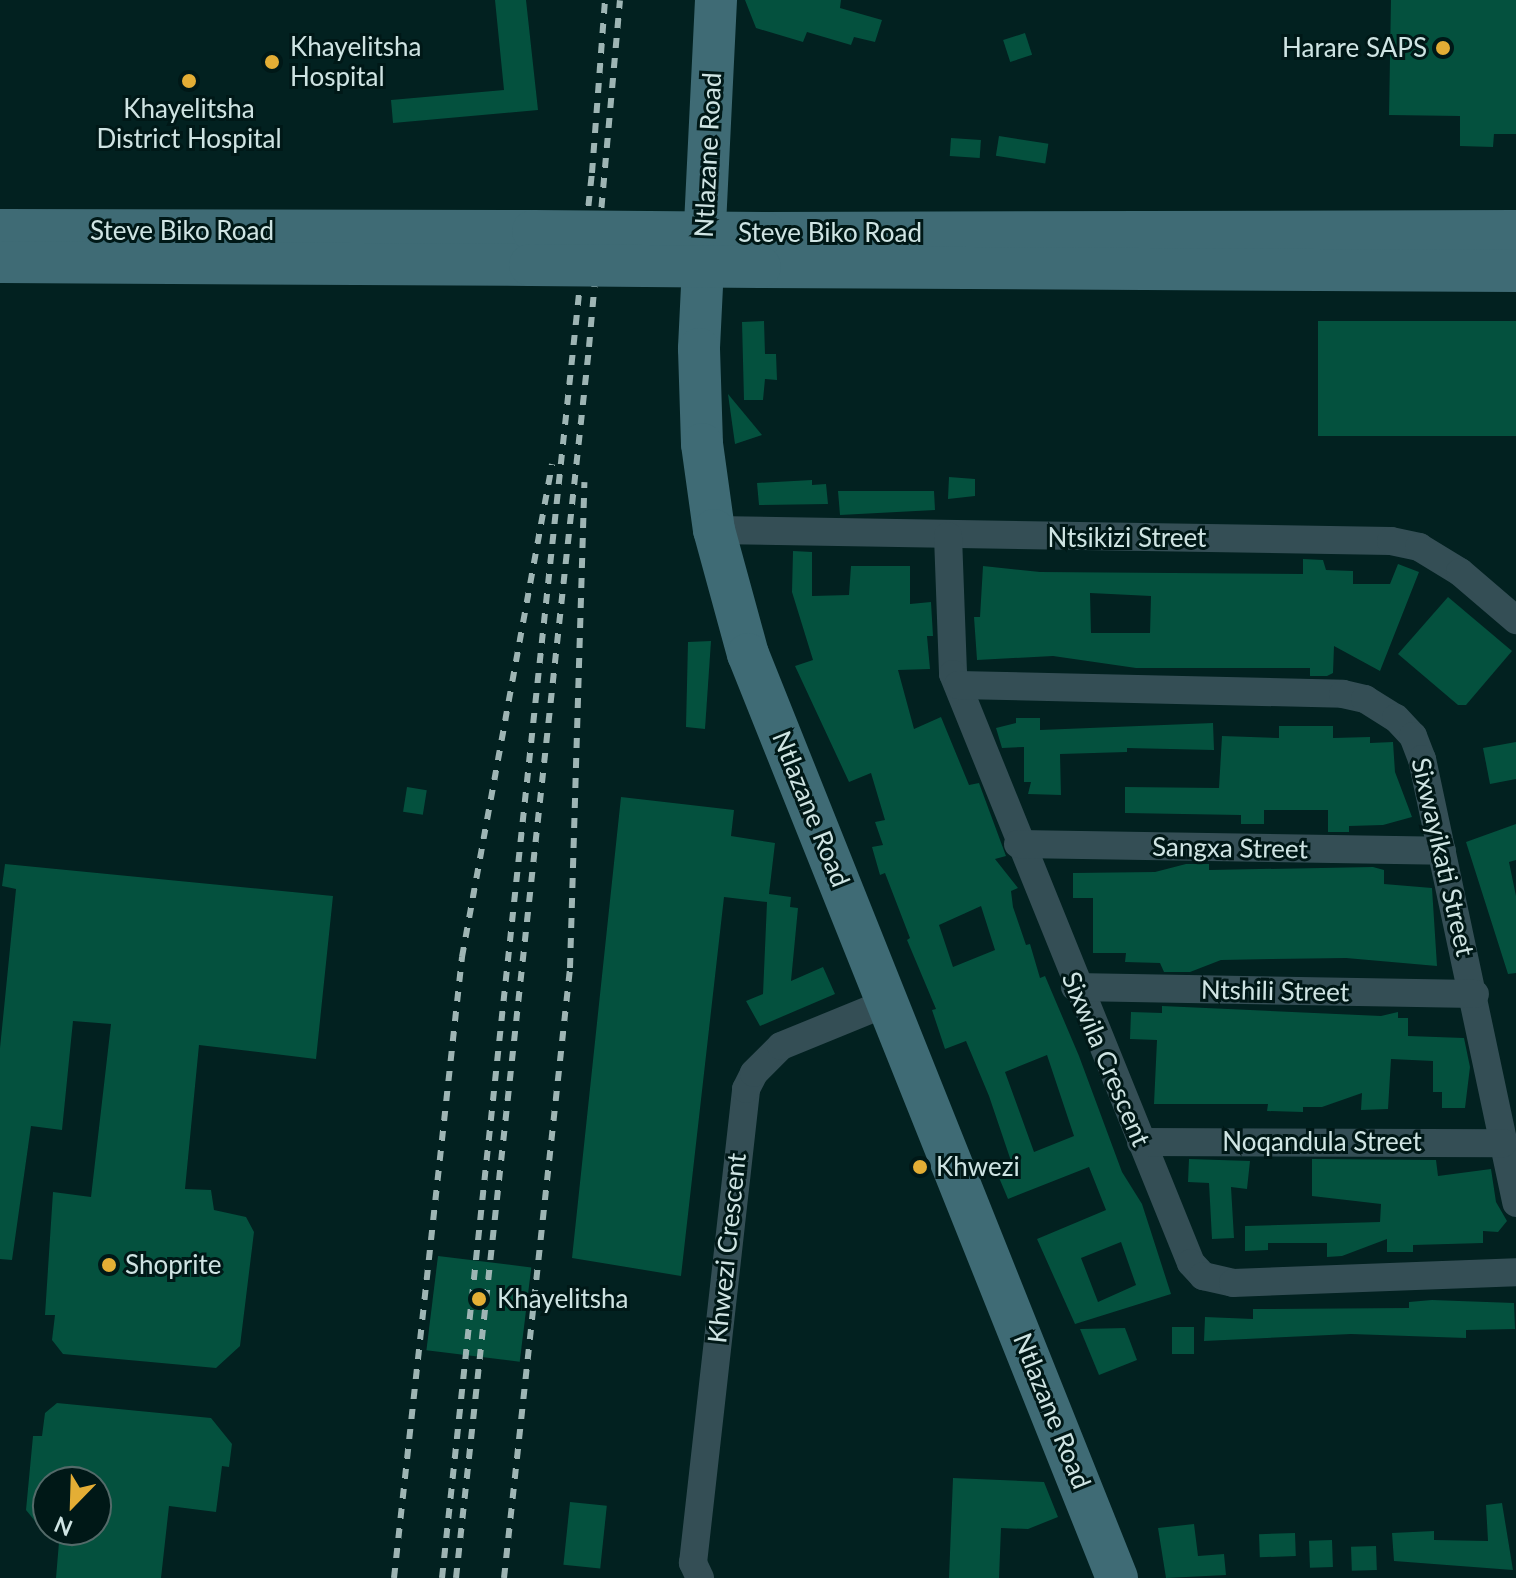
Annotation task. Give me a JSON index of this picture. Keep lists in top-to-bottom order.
{
  "streets": {
    "street": [
      "Ntlazane Road",
      "Steve Biko Road",
      "Ntsikizi Street",
      "Sangxa Street",
      "Sixwayikati Street",
      "Ntshili Street",
      "Sixwila Crescent",
      "Noqandula Street",
      "Khwezi Crescent"
    ]
  },
  "crossings": [
    ["Ntlazane Road", "Ntsikizi Street"],
    ["Ntlazane Road", "Khwezi Crescent"],
    ["Ntsikizi Street", "Sixwila Crescent"],
    ["Sangxa Street", "Sixwayikati Street"],
    ["Sangxa Street", "Sixwila Crescent"],
    ["Sixwayikati Street", "Ntshili Street"],
    ["Sixwayikati Street", "Sixwila Crescent"],
    ["Sixwayikati Street", "Noqandula Street"],
    ["Ntshili Street", "Sixwila Crescent"],
    ["Sixwila Crescent", "Noqandula Street"]
  ],
  "places": [
    "Harare SAPS",
    "Khayelitsha Hospital",
    "Khayelitsha District Hospital",
    "Khwezi",
    "Shoprite",
    "Khayelitsha"
  ],
  "north": "bottom left"
}
